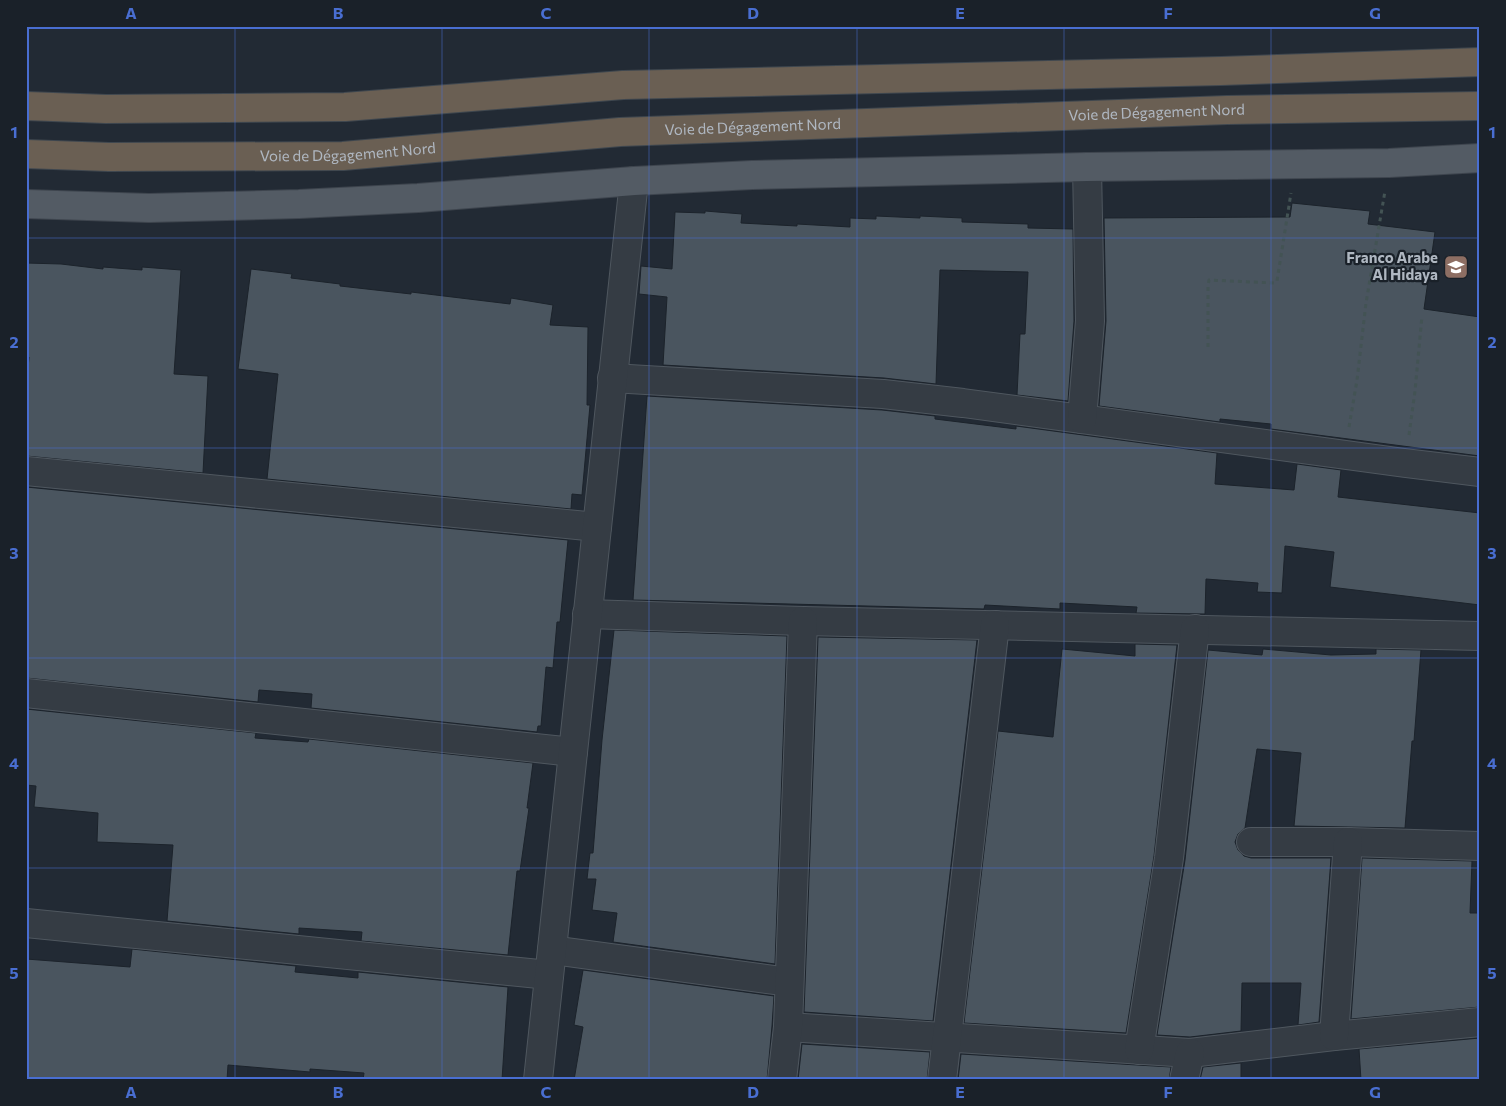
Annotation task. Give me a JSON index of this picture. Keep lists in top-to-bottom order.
{
  "streets": {
    "highway": ["Voie de Dégagement Nord"]
  },
  "places": {
    "school or university": ["Franco Arabe Al Hidaya"]
  },
  "grid": {
    "columns": [
      "A",
      "B",
      "C",
      "D",
      "E",
      "F",
      "G"
    ],
    "rows": [
      "1",
      "2",
      "3",
      "4",
      "5"
    ]
  }
}
